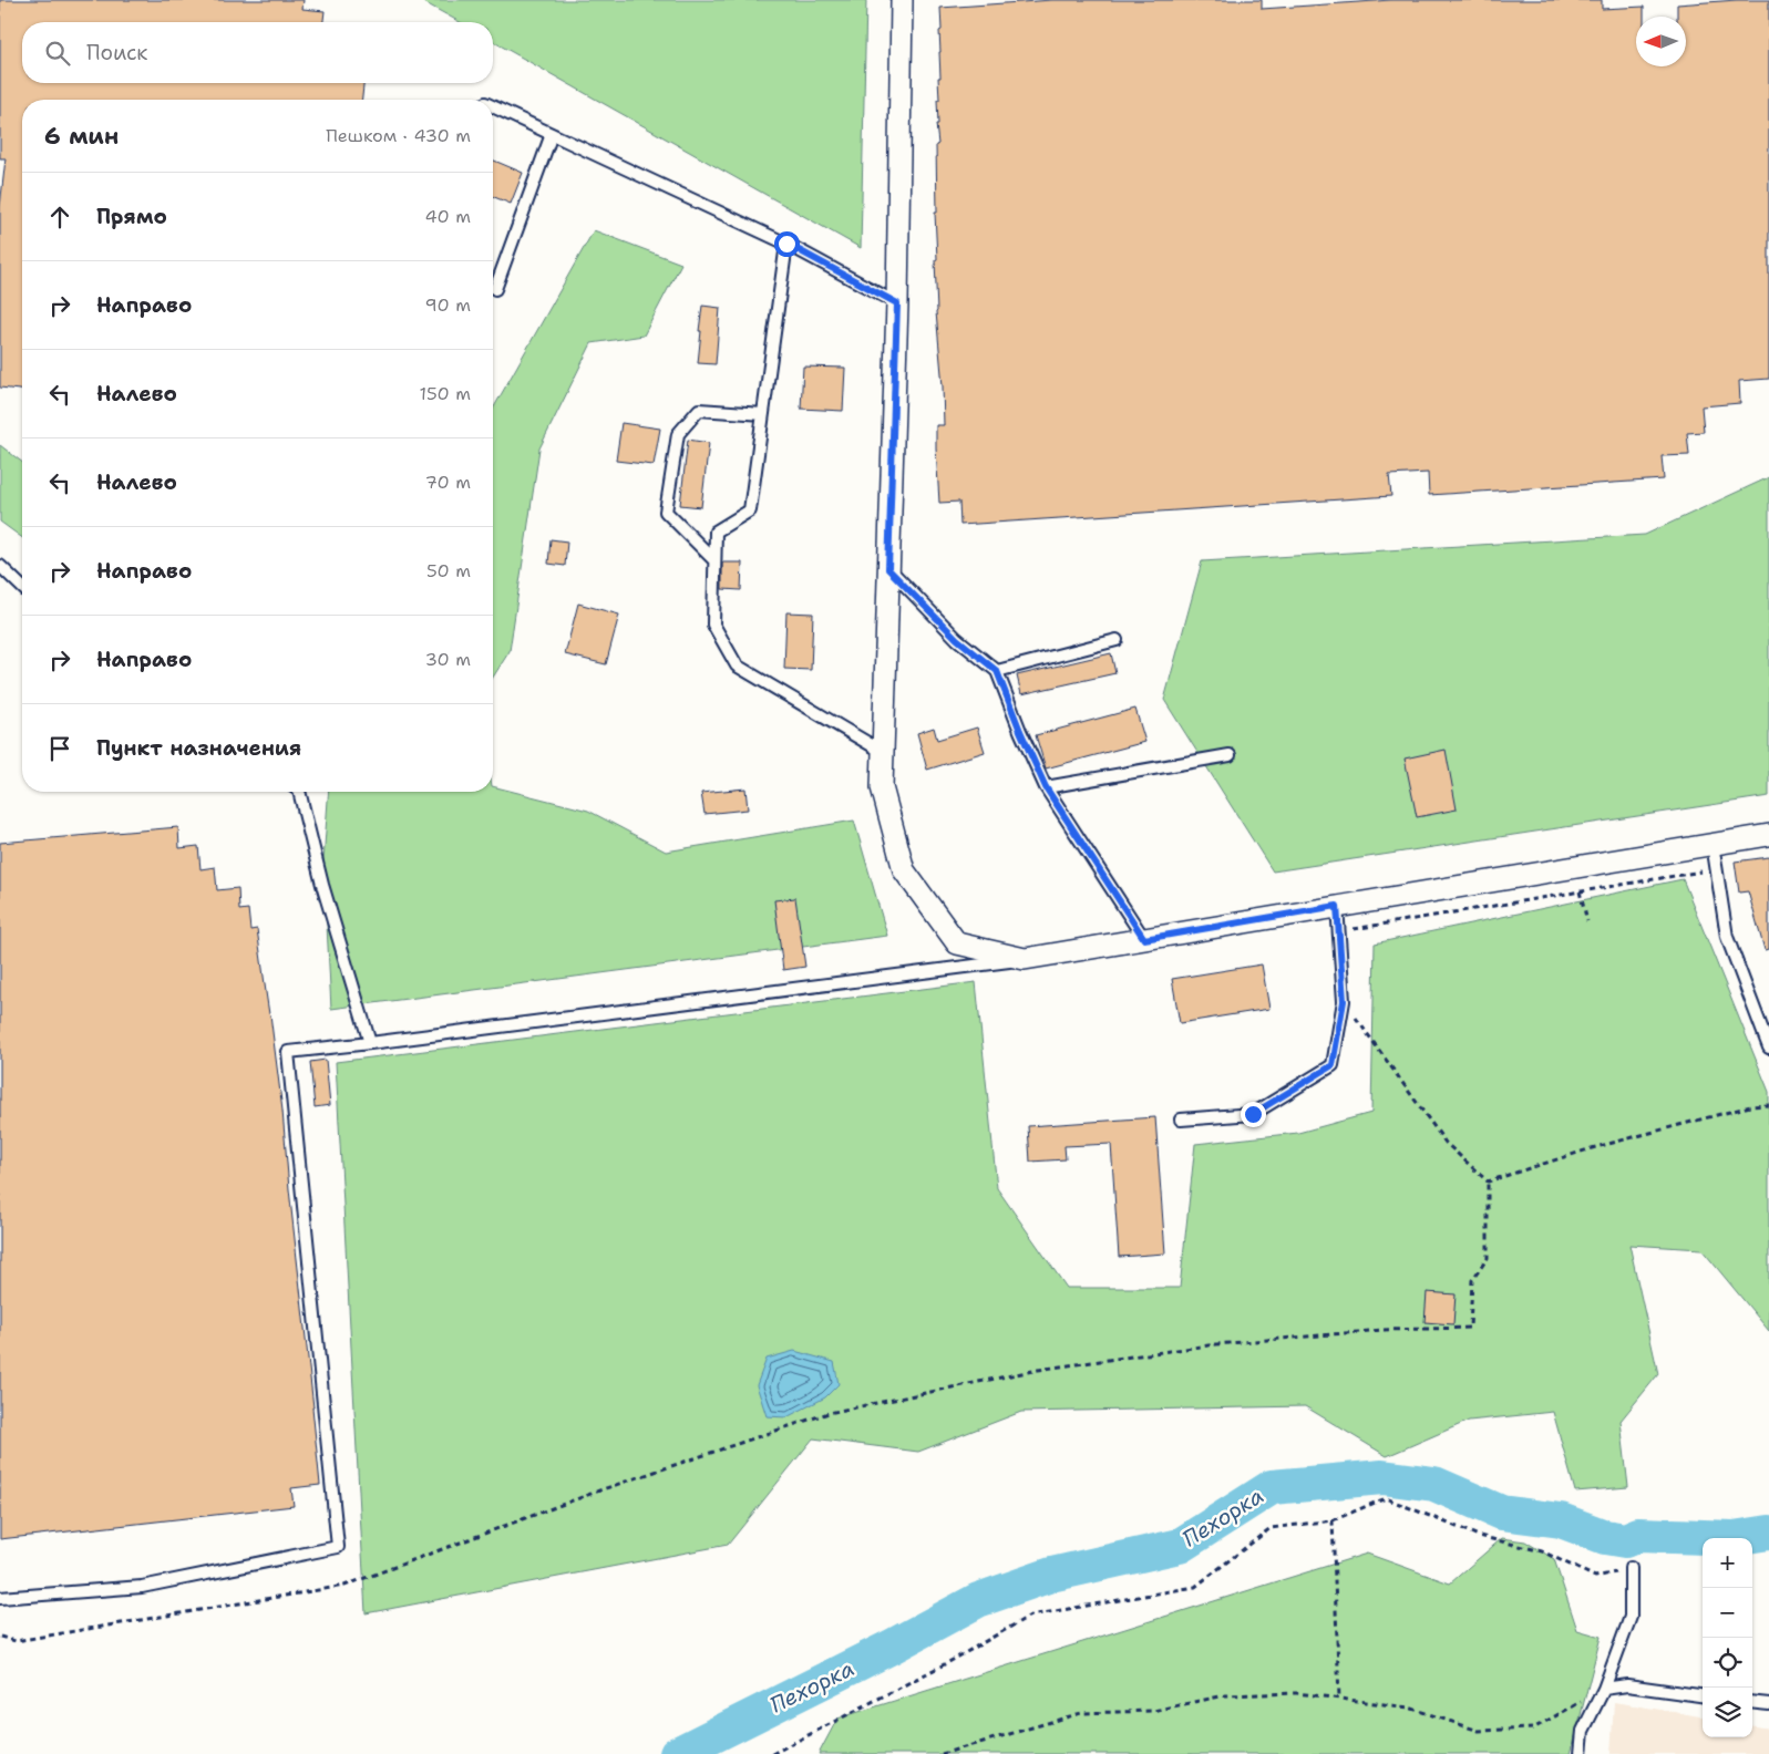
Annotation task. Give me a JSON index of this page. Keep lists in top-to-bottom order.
{
  "water": ["Пехорка"],
  "north": "left",
  "page": {
    "search": "Поиск",
    "heading": ["6 мин", "Пешком · 430 m"],
    "list": [
      ["Прямо", "40 m"],
      ["Направо", "90 m"],
      ["Налево", "150 m"],
      ["Налево", "70 m"],
      ["Направо", "50 m"],
      ["Направо", "30 m"],
      "Пункт назначения"
    ],
    "map_buttons": ["+", "−"]
  }
}
